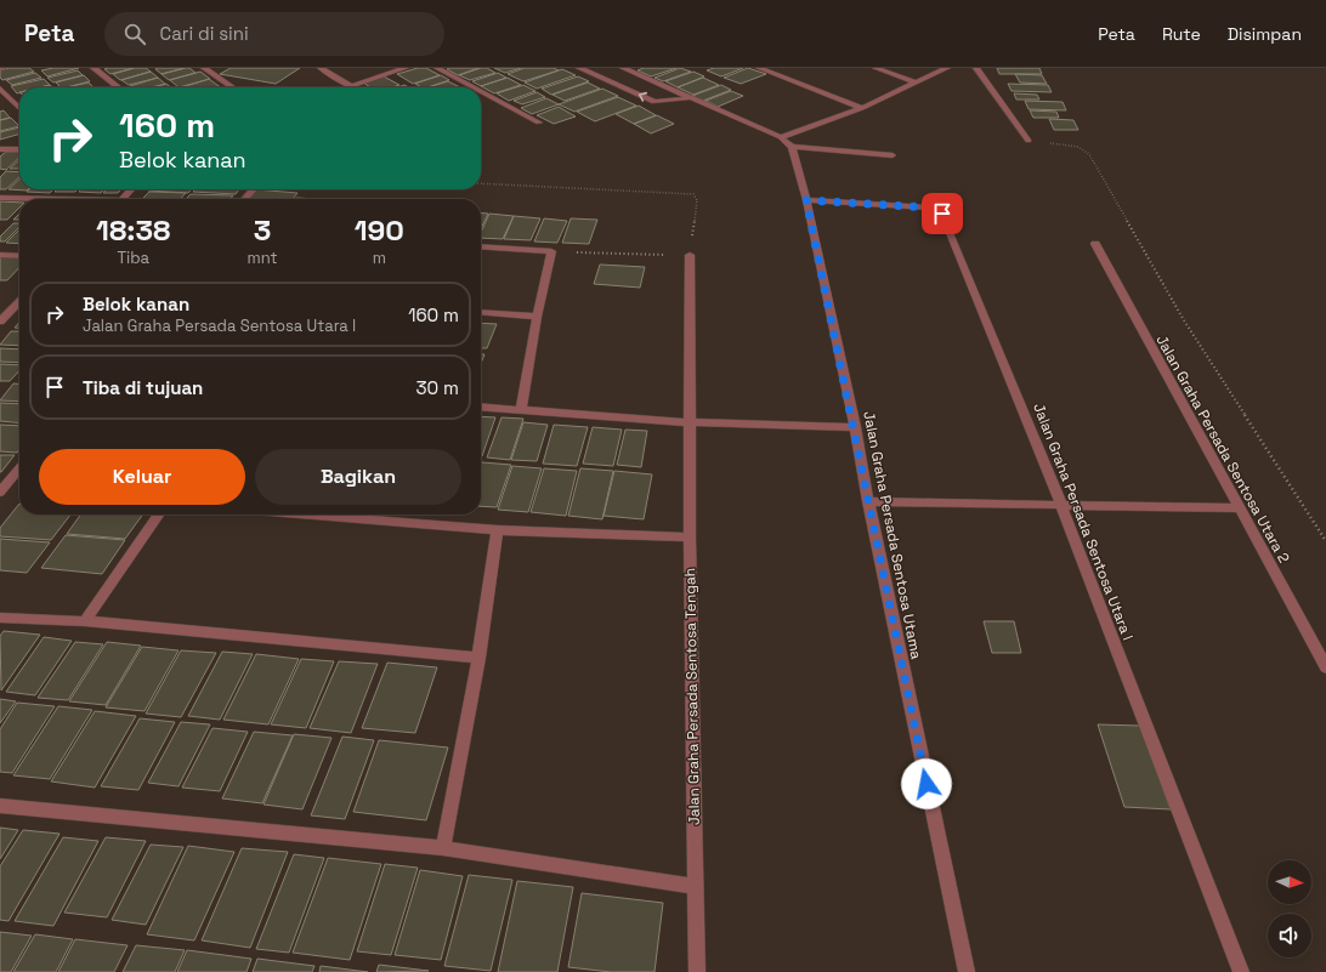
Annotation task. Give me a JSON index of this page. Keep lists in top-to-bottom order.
{
  "streets": {
    "street": [
      "Jalan Graha Persada Sentosa Utara 2",
      "Jalan Graha Persada Sentosa Utara I",
      "Jalan Graha Persada Sentosa Utama",
      "Jalan Graha Persada Sentosa Tengah"
    ]
  },
  "crossings": [
    ["Jalan Graha Persada Sentosa Utara I", "Jalan Graha Persada Sentosa Utama"]
  ],
  "north": "right",
  "page": {
    "header": "Peta",
    "search": "Cari di sini",
    "nav": ["Peta", "Rute", "Disimpan"],
    "turn": ["160 m", "Belok kanan"],
    "eta": [
      "18:38",
      "Tiba",
      "3",
      "mnt",
      "190",
      "m"
    ],
    "list": [
      {
        "name": "Belok kanan",
        "note": "Jalan Graha Persada Sentosa Utara I",
        "value": "160 m"
      },
      {
        "name": "Tiba di tujuan",
        "value": "30 m"
      }
    ],
    "buttons": ["Keluar", "Bagikan"]
  }
}
